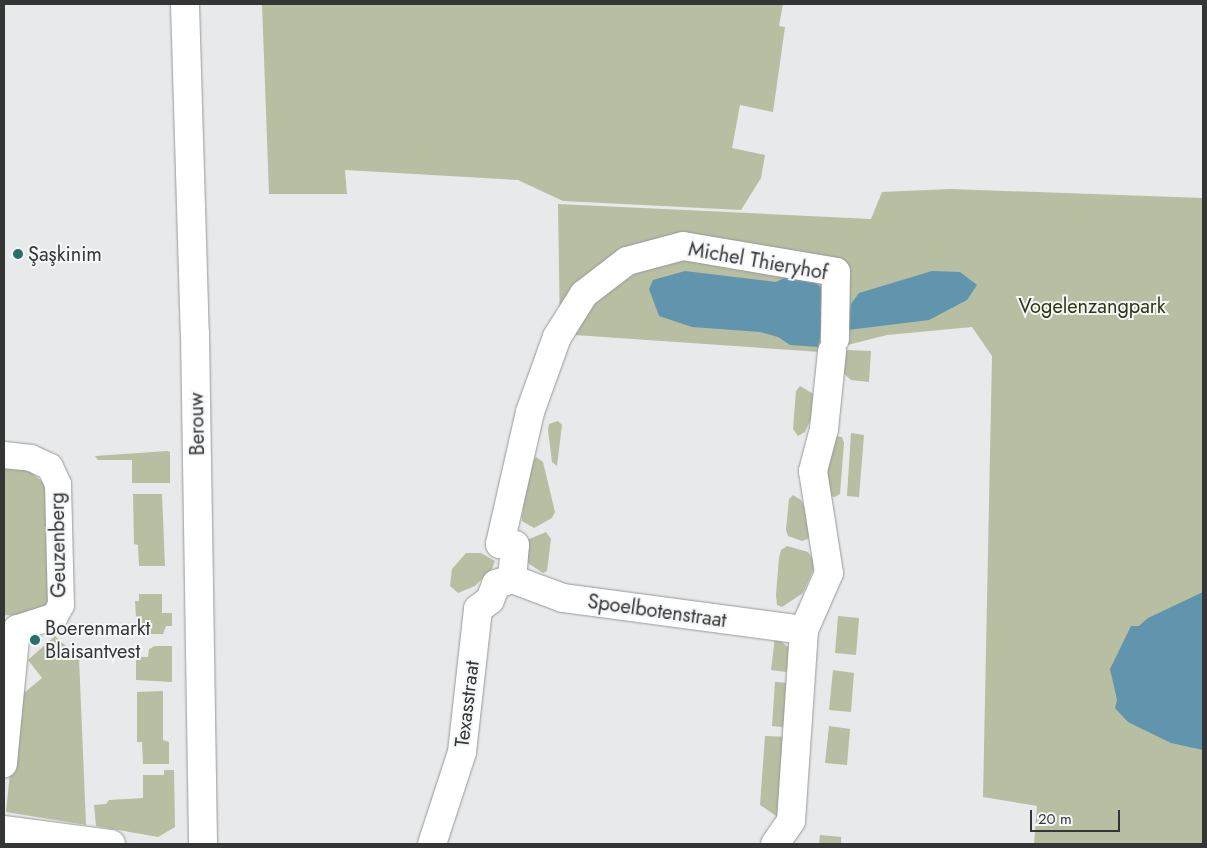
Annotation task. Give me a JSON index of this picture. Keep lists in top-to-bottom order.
{
  "streets": {
    "street": [
      "Michel Thieryhof",
      "Berouw",
      "Geuzenberg",
      "Spoelbotenstraat",
      "Texasstraat"
    ]
  },
  "crossings": [
    ["Michel Thieryhof", "Spoelbotenstraat"],
    ["Michel Thieryhof", "Texasstraat"],
    ["Spoelbotenstraat", "Texasstraat"]
  ],
  "parks": ["Vogelenzangpark"],
  "places": ["Şaşkinim", "Boerenmarkt Blaisantvest"],
  "scale_bar": "20 m"
}
